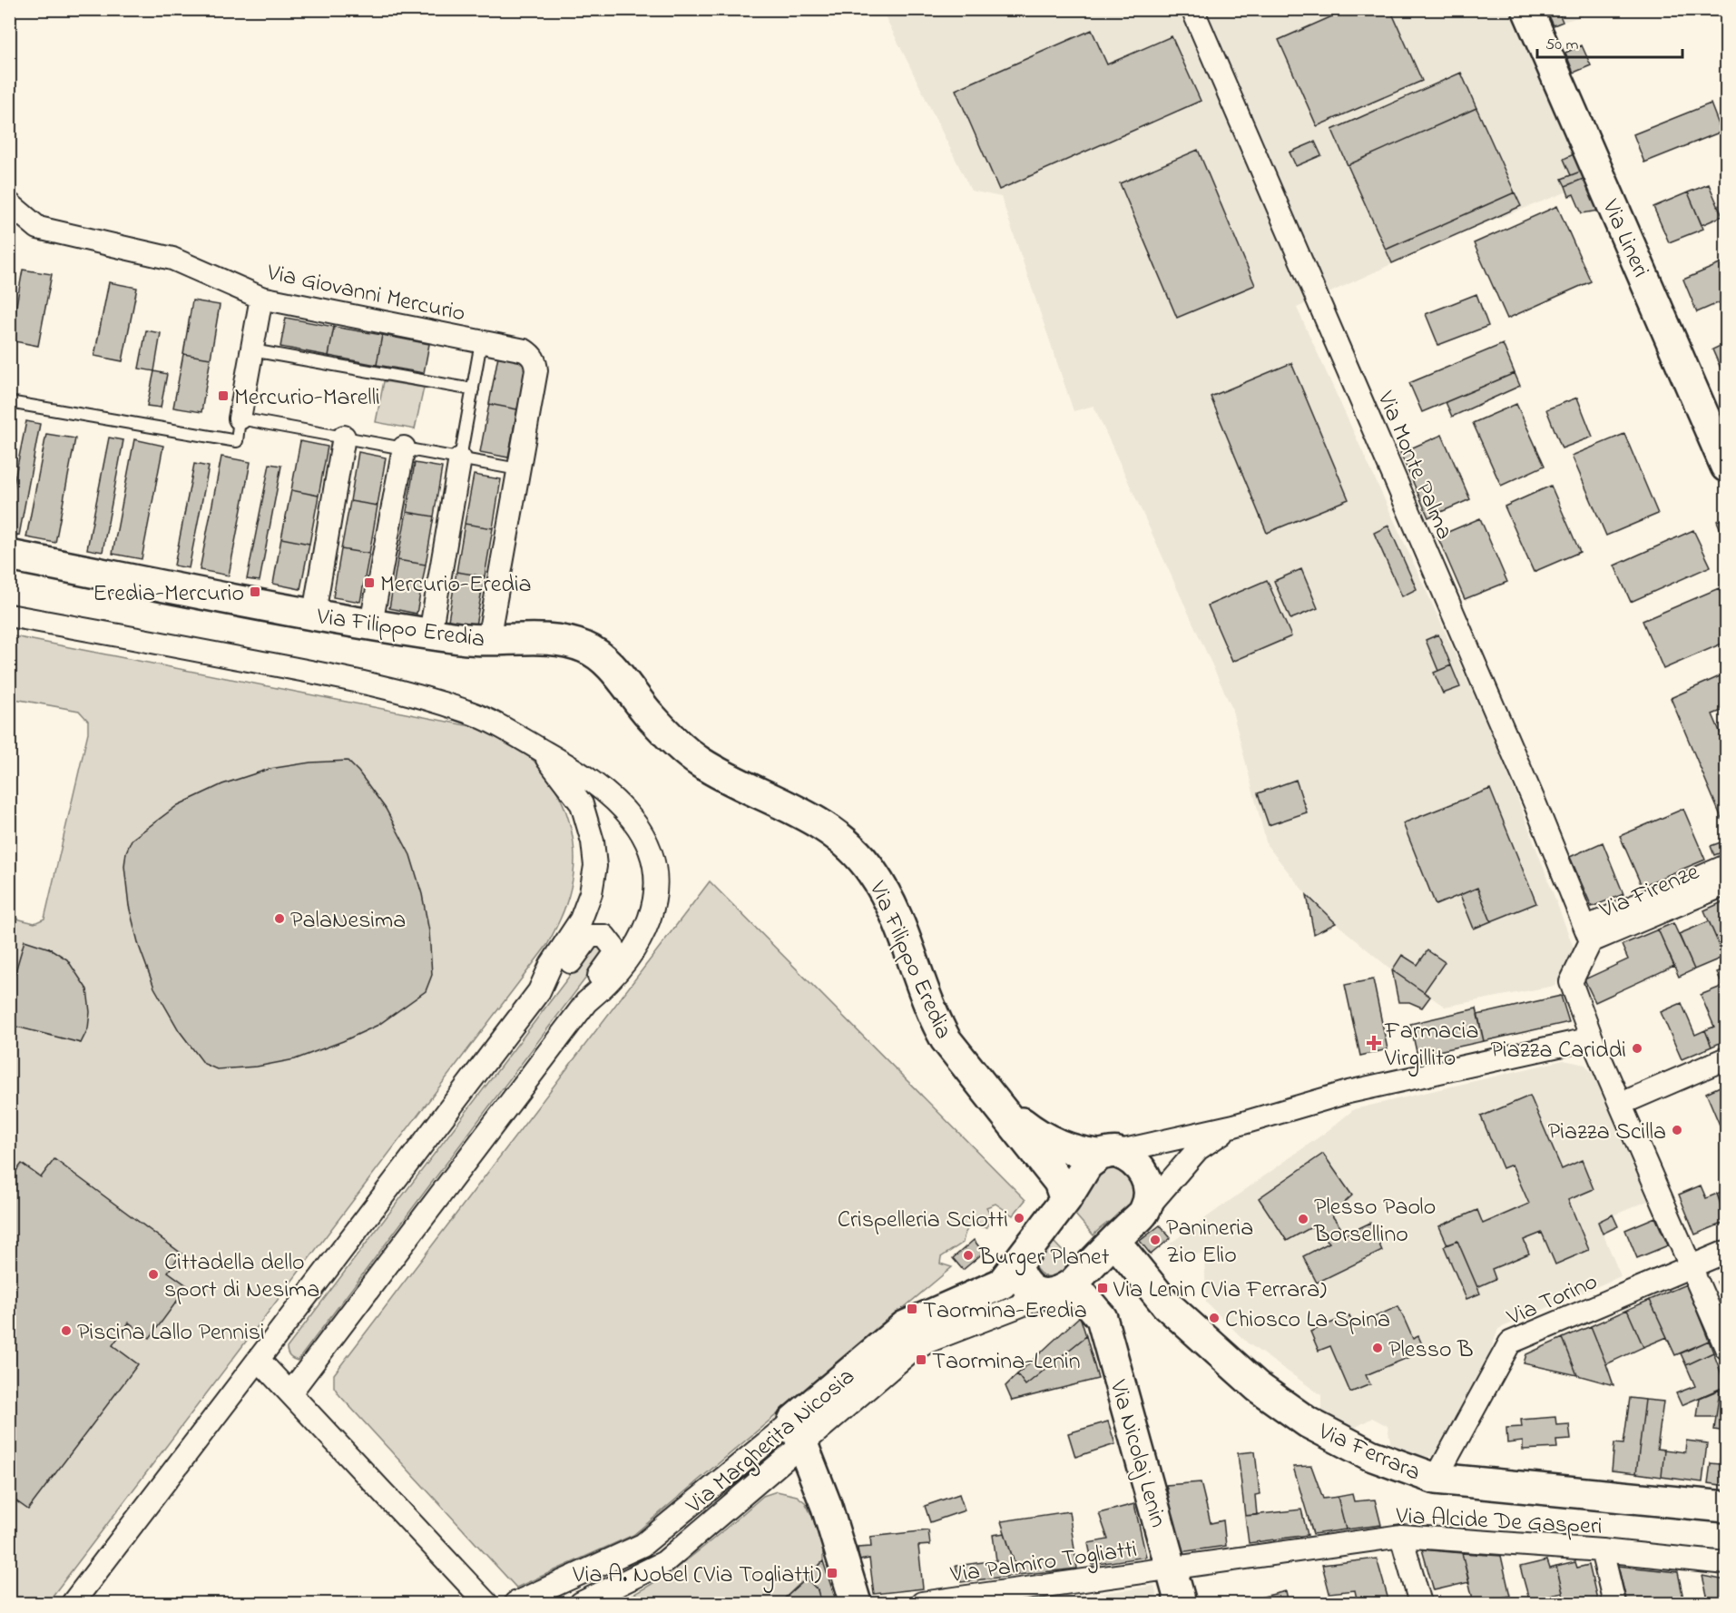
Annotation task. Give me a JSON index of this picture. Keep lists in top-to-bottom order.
{
  "streets": {
    "main road": [
      "Via Lineri",
      "Via Filippo Eredia",
      "Via Margherita Nicosia",
      "Via Ferrara",
      "Via Nicolaj Lenin"
    ],
    "street": [
      "Via Giovanni Mercurio",
      "Via Monte Palma",
      "Via Firenze",
      "Via Torino",
      "Via Alcide De Gasperi",
      "Via Palmiro Togliatti"
    ]
  },
  "crossings": [
    ["Via Monte Palma", "Via Firenze"],
    ["Via Torino", "Via Ferrara"],
    ["Via Margherita Nicosia", "Via Nicolaj Lenin"],
    ["Via Nicolaj Lenin", "Via Alcide De Gasperi"],
    ["Via Nicolaj Lenin", "Via Palmiro Togliatti"],
    ["Via Alcide De Gasperi", "Via Palmiro Togliatti"]
  ],
  "places": {
    "transit": [
      "Mercurio-Marelli",
      "Mercurio-Eredia",
      "Eredia-Mercurio",
      "Via Lenin (Via Ferrara)",
      "Taormina-Eredia",
      "Taormina-Lenin",
      "Via A. Nobel (Via Togliatti)"
    ],
    "other": [
      "PalaNesima",
      "Piazza Cariddi",
      "Piazza Scilla",
      "Crispelleria Sciotti",
      "Plesso Paolo Borsellino",
      "Panineria Zio Elio",
      "Burger Planet",
      "Cittadella dello sport di Nesima",
      "Chiosco La Spina",
      "Piscina Lallo Pennisi",
      "Plesso B"
    ],
    "health": ["Farmacia Virgillito"]
  },
  "scale_bar": "50 m"
}
